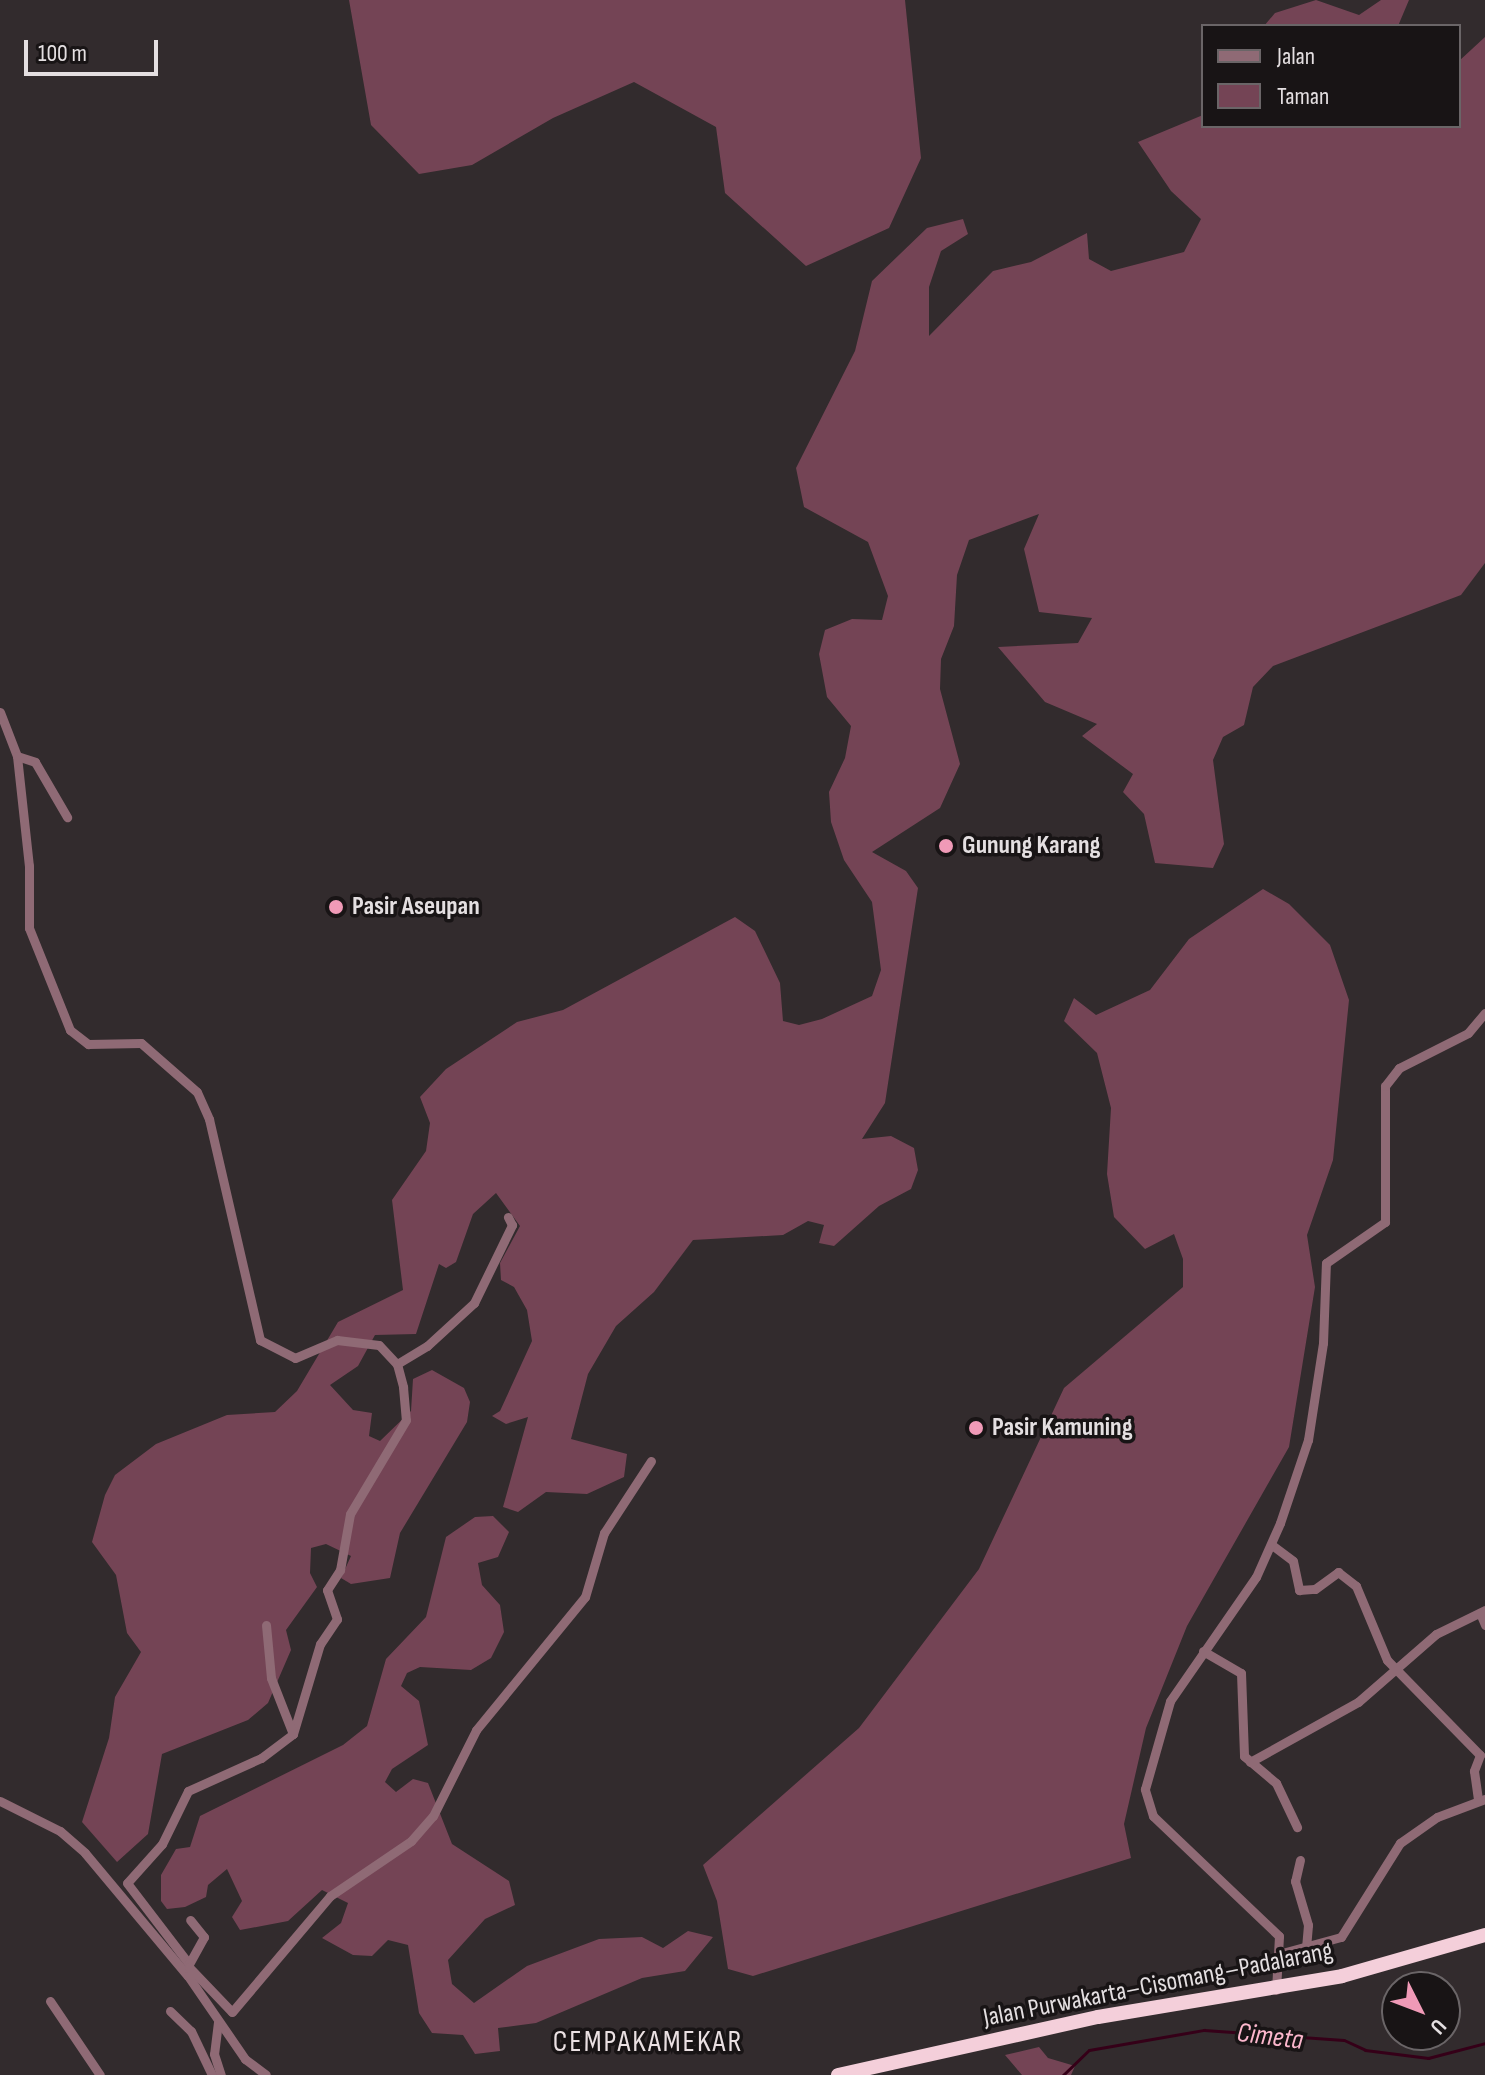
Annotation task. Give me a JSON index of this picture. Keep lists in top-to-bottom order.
{
  "streets": {
    "highway": ["Jalan Purwakarta–Cisomang–Padalarang"]
  },
  "districts": ["CEMPAKAMEKAR"],
  "water": ["Cimeta"],
  "places": ["Gunung Karang", "Pasir Aseupan", "Pasir Kamuning"],
  "legend": ["Jalan", "Taman"],
  "scale_bar": "100 m",
  "north": "bottom right"
}
